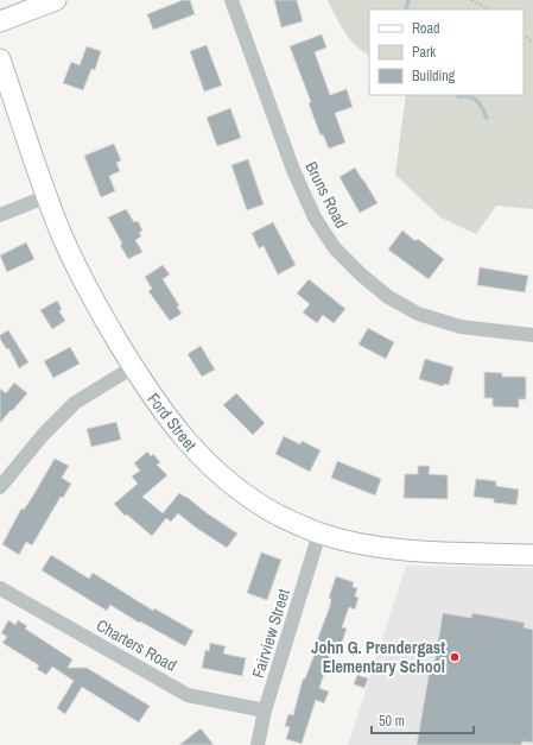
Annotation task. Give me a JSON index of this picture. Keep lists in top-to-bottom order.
{
  "streets": {
    "street": [
      "Bruns Road",
      "Ford Street",
      "Fairview Street",
      "Charters Road"
    ]
  },
  "crossings": [
    ["Ford Street", "Fairview Street"],
    ["Fairview Street", "Charters Road"]
  ],
  "places": ["John G. Prendergast Elementary School"],
  "legend": ["Road", "Park", "Building"],
  "scale_bar": "50 m"
}
